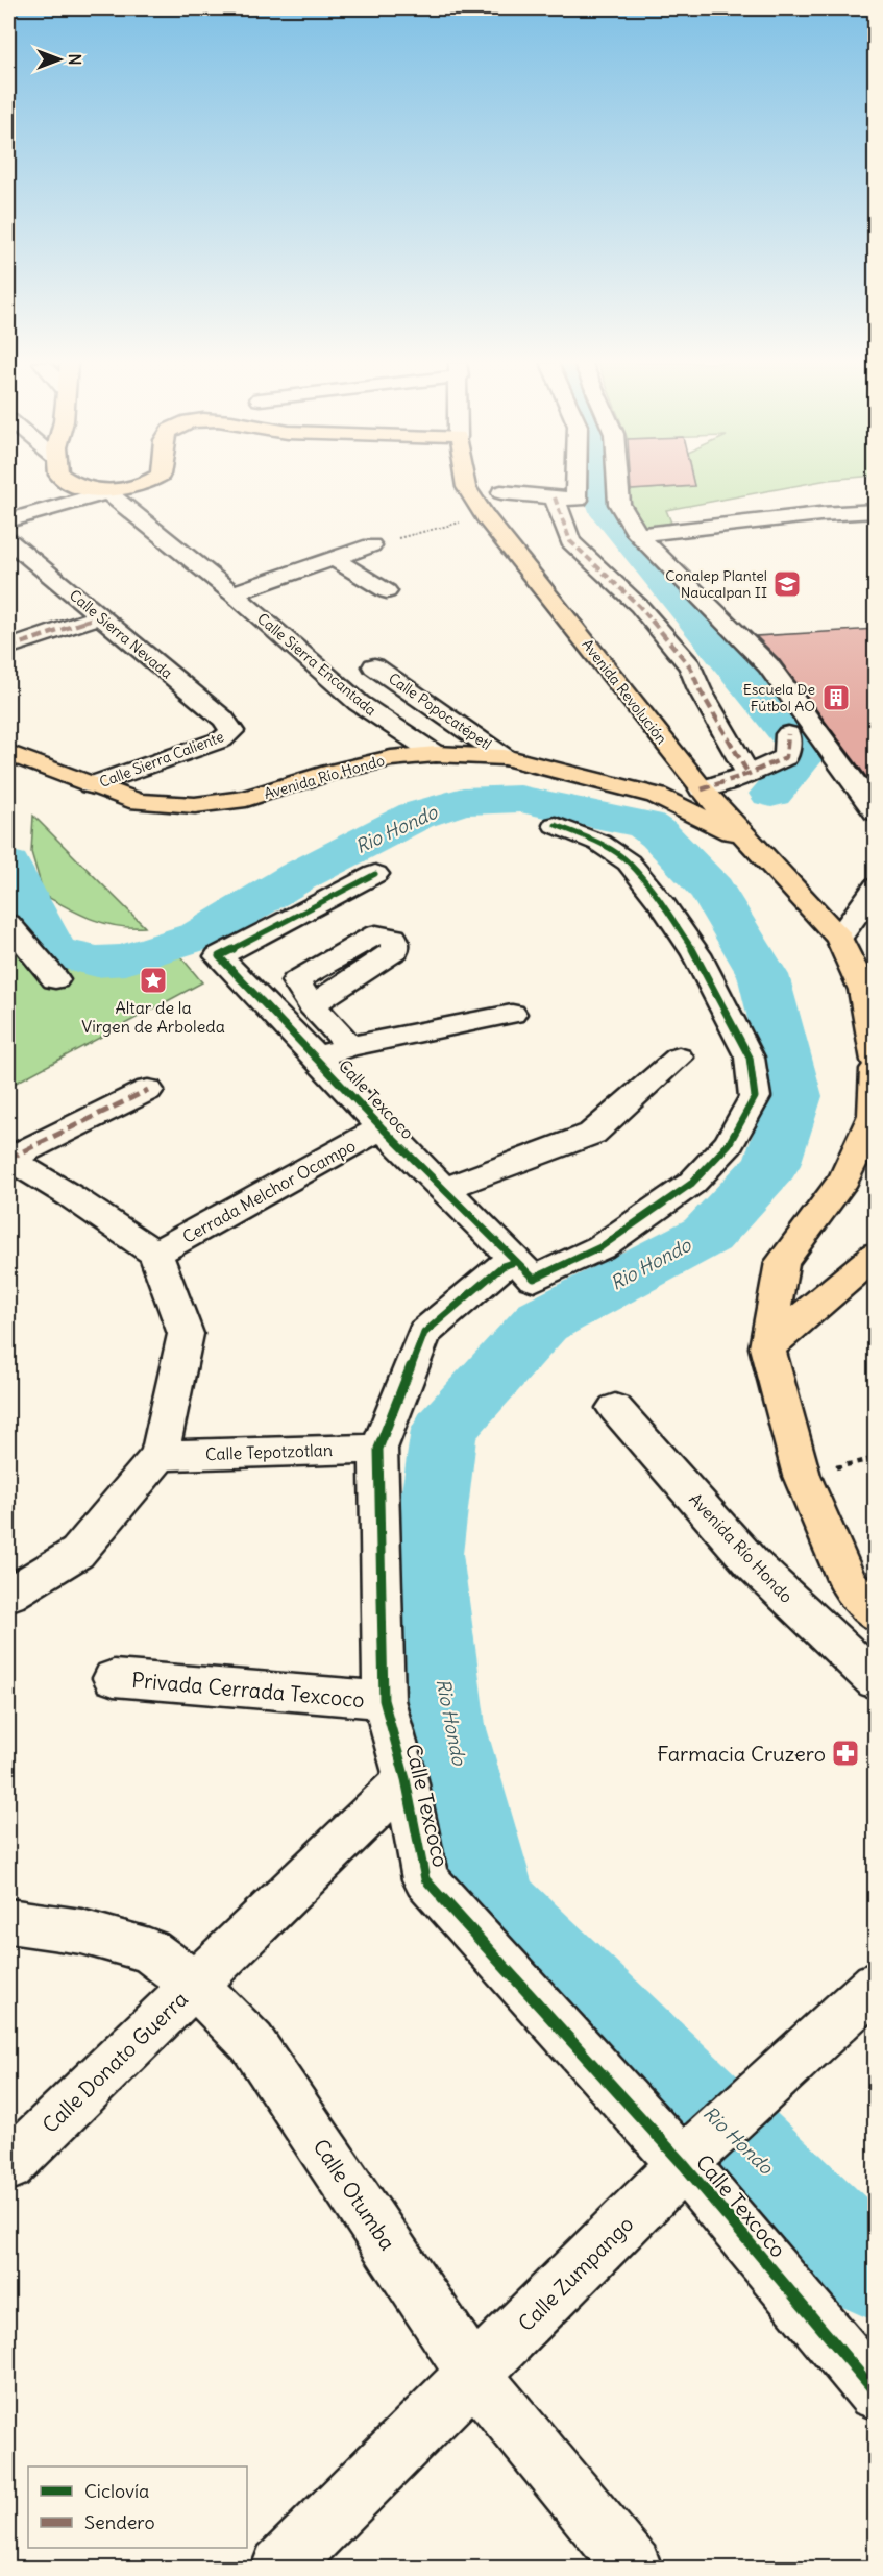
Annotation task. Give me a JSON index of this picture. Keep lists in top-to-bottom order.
{
  "streets": {
    "main road": ["Avenida Revolución", "Avenida Río Hondo"],
    "street": [
      "Calle Sierra Nevada",
      "Calle Sierra Encantada",
      "Calle Popocatépetl",
      "Calle Sierra Caliente",
      "Calle Texcoco",
      "Cerrada Melchor Ocampo",
      "Calle Tepotzotlan",
      "Privada Cerrada Texcoco",
      "Calle Donato Guerra",
      "Calle Otumba",
      "Calle Zumpango"
    ]
  },
  "crossings": [
    ["Calle Sierra Nevada", "Calle Sierra Caliente"],
    ["Calle Sierra Encantada", "Avenida Río Hondo"],
    ["Avenida Revolución", "Avenida Río Hondo"],
    ["Calle Popocatépetl", "Avenida Río Hondo"],
    ["Calle Sierra Caliente", "Avenida Río Hondo"],
    ["Calle Texcoco", "Cerrada Melchor Ocampo"],
    ["Calle Texcoco", "Calle Tepotzotlan"],
    ["Calle Texcoco", "Privada Cerrada Texcoco"],
    ["Calle Texcoco", "Calle Donato Guerra"],
    ["Calle Texcoco", "Calle Otumba"],
    ["Calle Texcoco", "Calle Zumpango"],
    ["Calle Donato Guerra", "Calle Otumba"],
    ["Calle Otumba", "Calle Zumpango"]
  ],
  "water": ["Rio Hondo"],
  "places": {
    "school or university": ["Conalep Plantel Naucalpan II"],
    "building": ["Escuela De Fútbol AO"],
    "place": ["Altar de la Virgen de Arboleda"],
    "pharmacy": ["Farmacia Cruzero"]
  },
  "legend": ["Ciclovía", "Sendero"],
  "north": "right"
}
